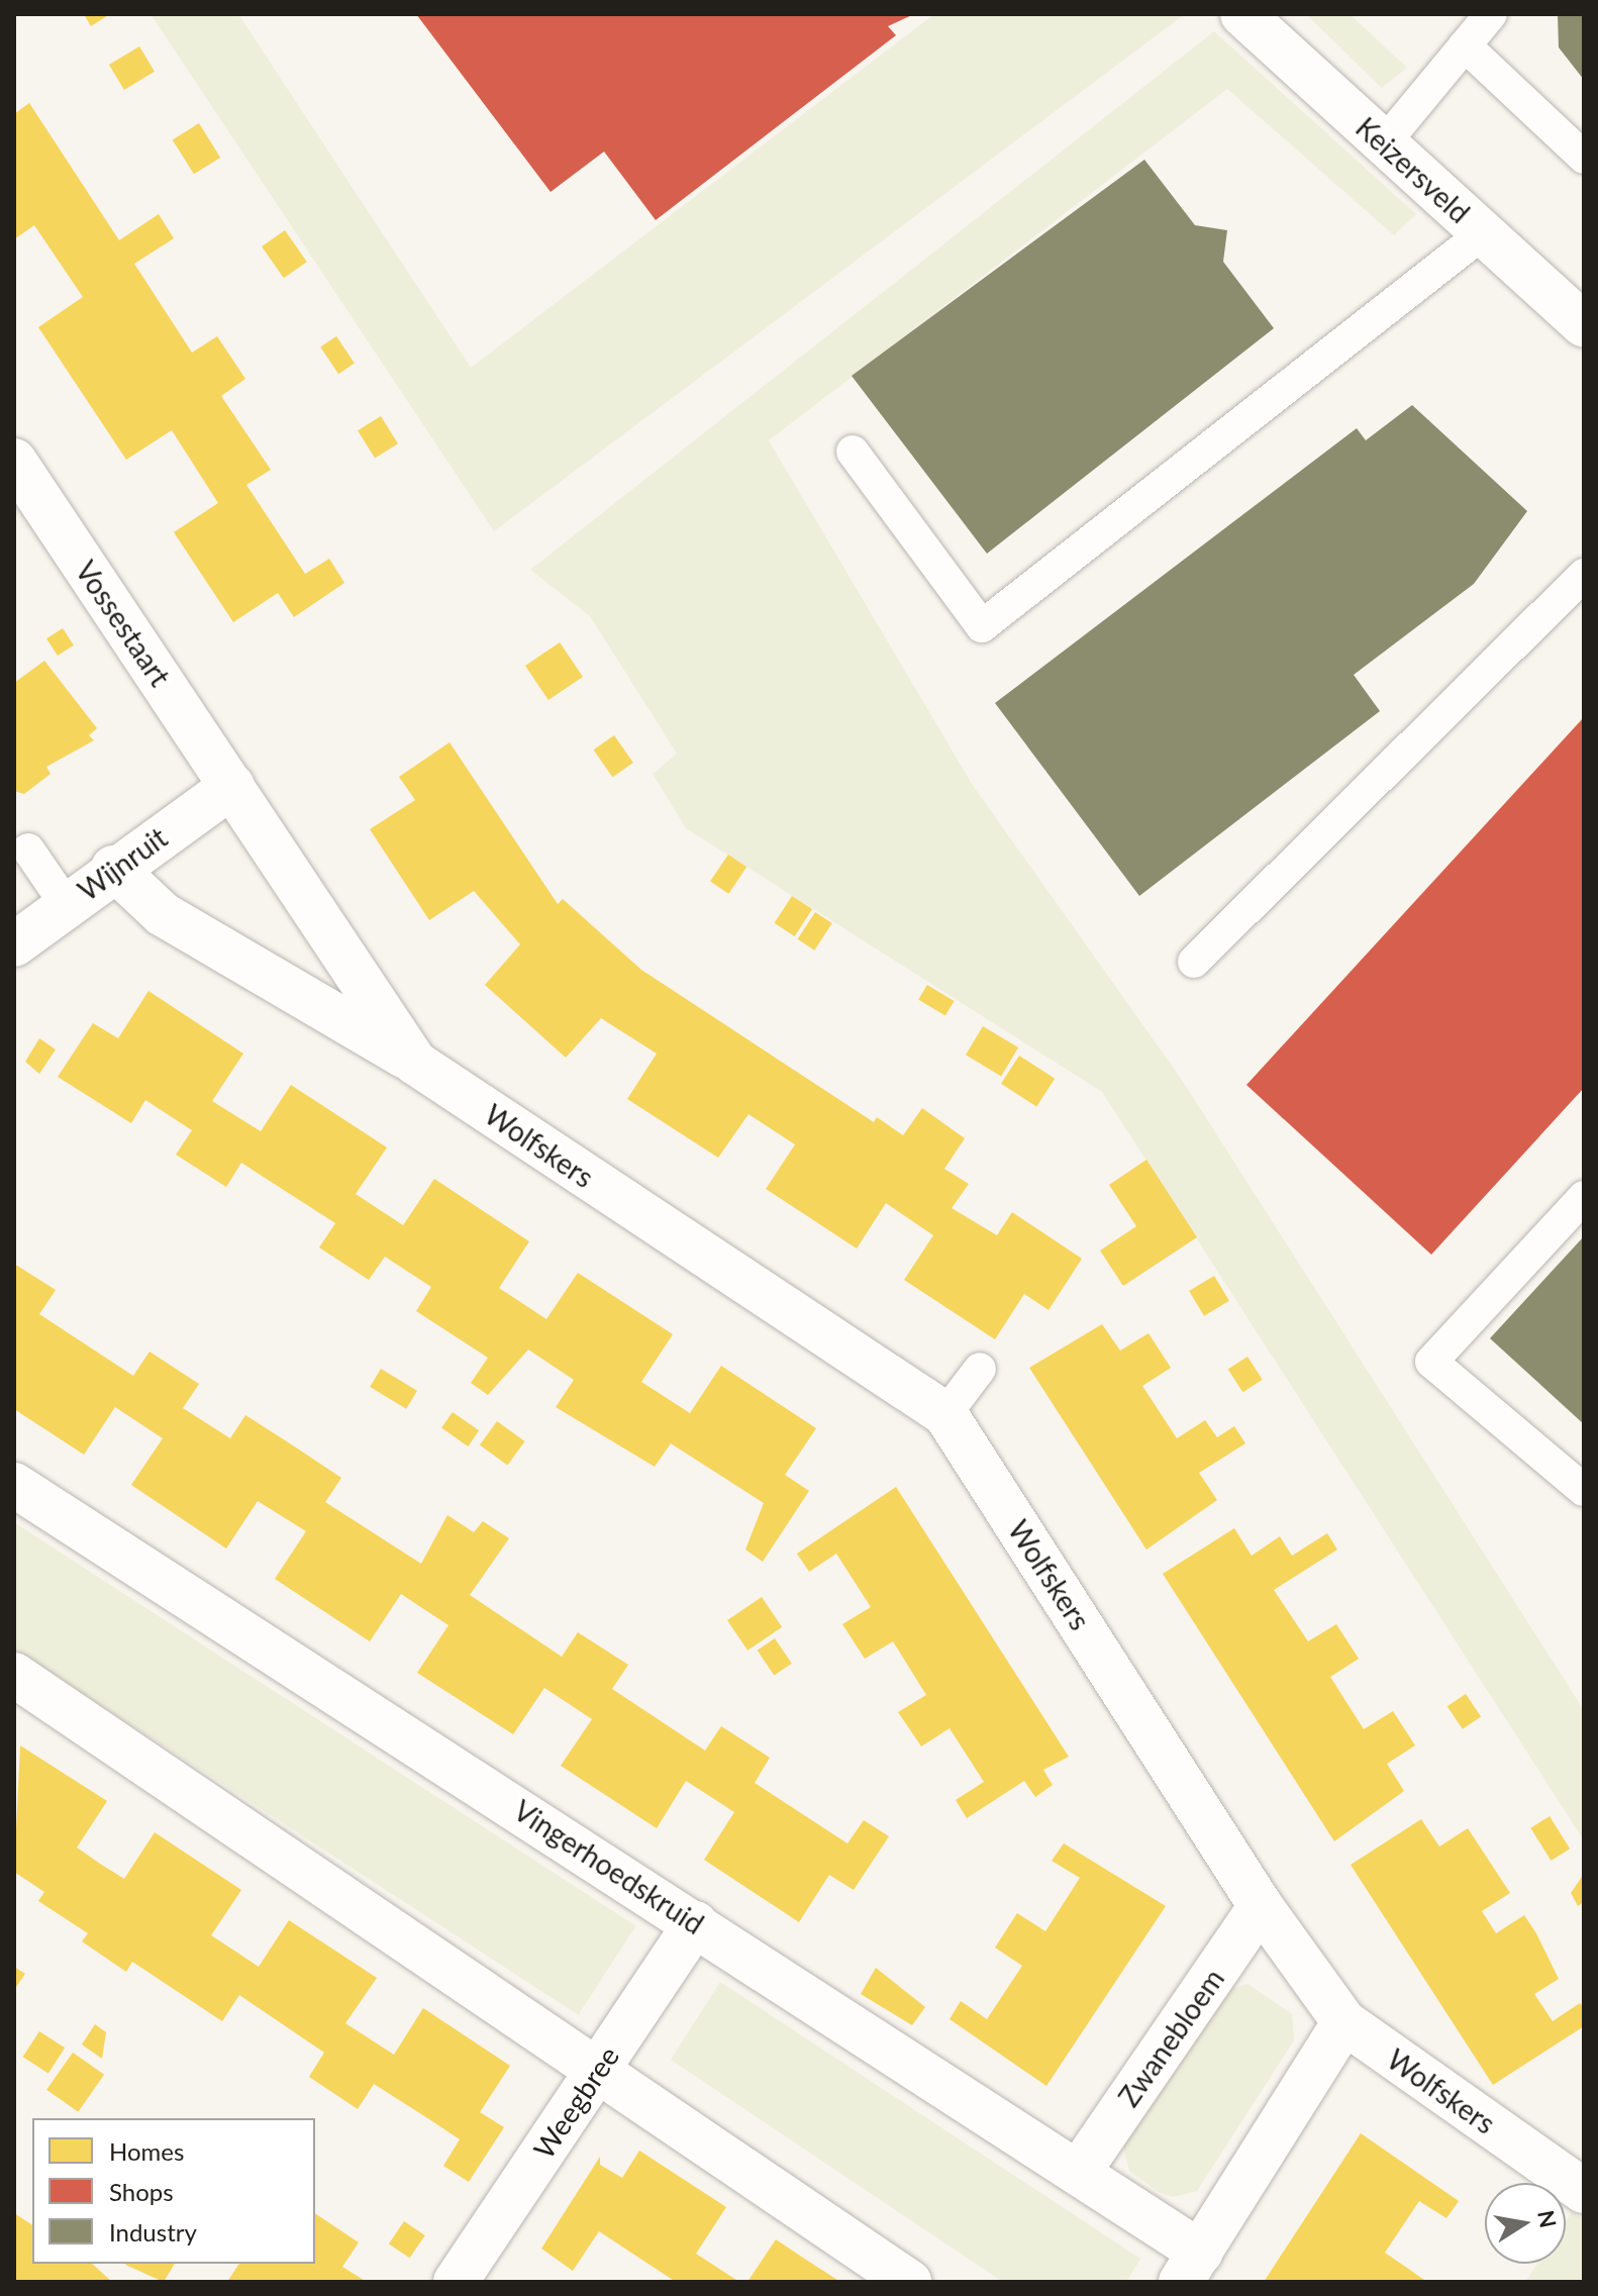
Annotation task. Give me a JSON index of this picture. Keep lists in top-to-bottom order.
{
  "streets": {
    "street": [
      "Keizersveld",
      "Vossestaart",
      "Wijnruit",
      "Wolfskers",
      "Vingerhoedskruid",
      "Zwanebloem",
      "Weegbree"
    ]
  },
  "crossings": [
    ["Vossestaart", "Wijnruit"],
    ["Vossestaart", "Wolfskers"],
    ["Wijnruit", "Wolfskers"],
    ["Wolfskers", "Zwanebloem"],
    ["Vingerhoedskruid", "Zwanebloem"],
    ["Vingerhoedskruid", "Weegbree"]
  ],
  "legend": ["Homes", "Shops", "Industry"],
  "north": "right"
}
